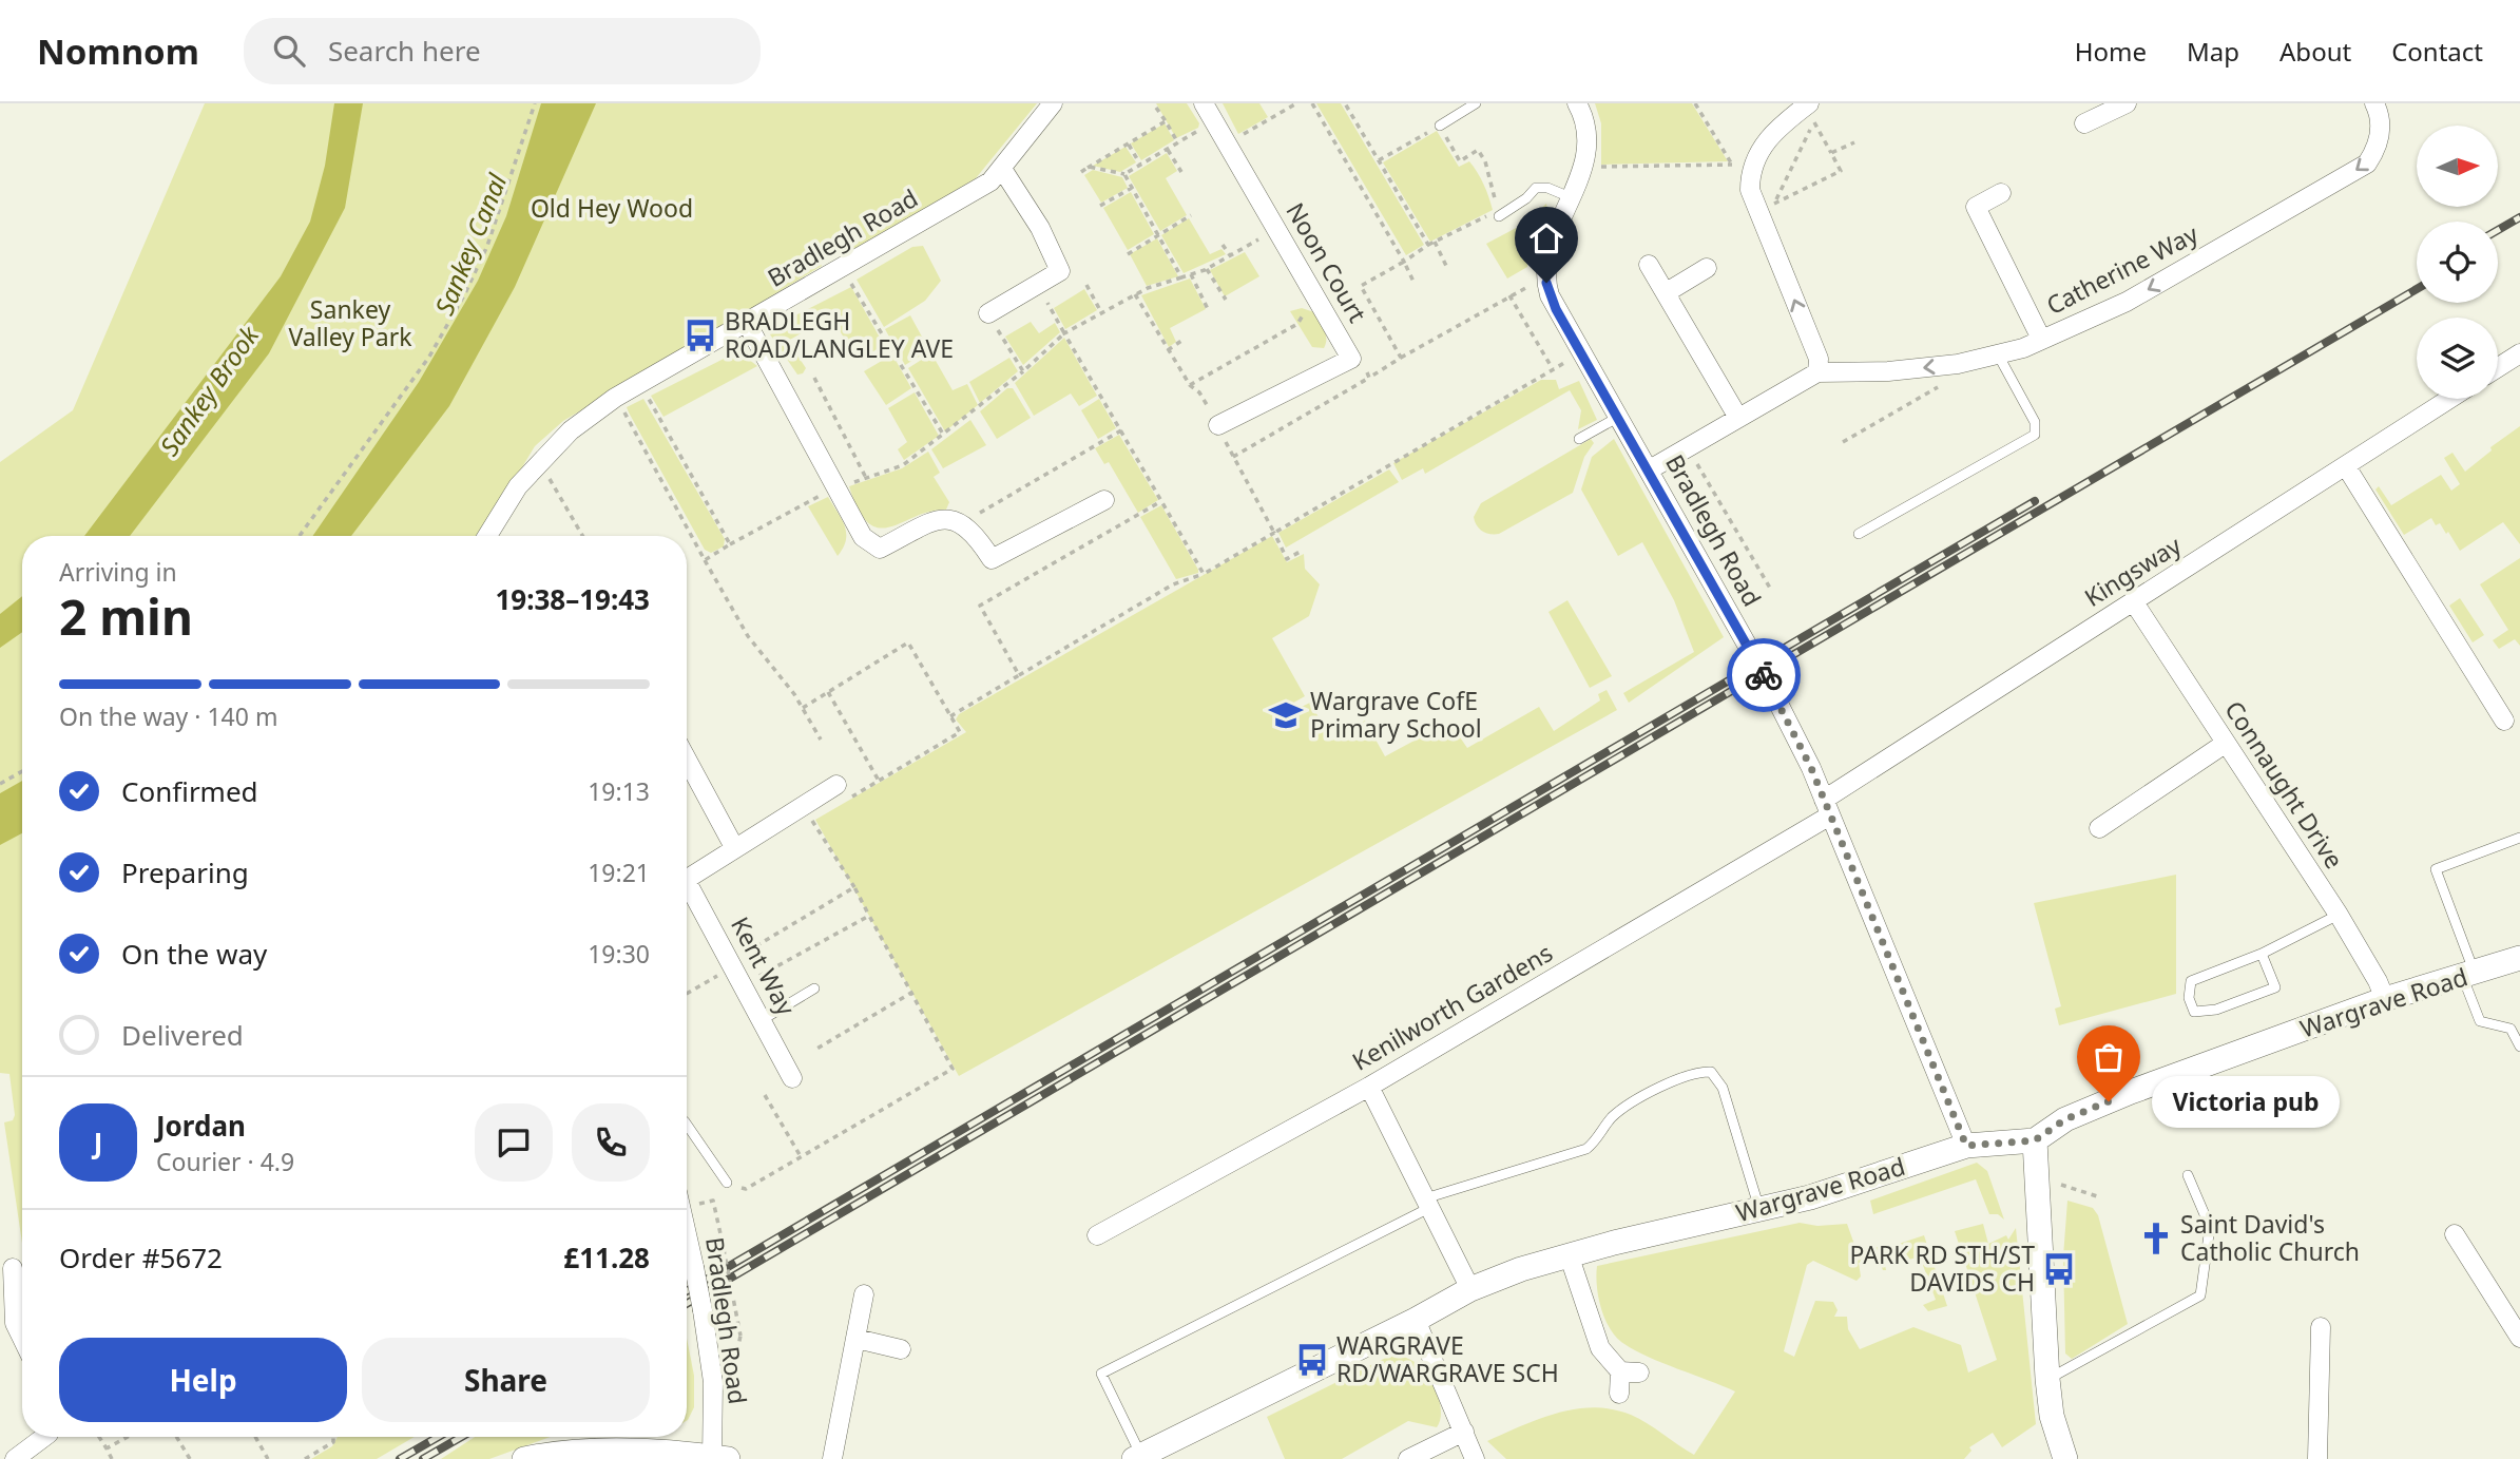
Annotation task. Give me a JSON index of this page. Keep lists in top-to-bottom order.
{
  "streets": {
    "street": [
      "Bradlegh Road",
      "Noon Court",
      "Catherine Way",
      "Kingsway",
      "Connaught Drive",
      "Kent Way",
      "Wargrave Road",
      "Kenilworth Gardens"
    ]
  },
  "crossings": [
    ["Bradlegh Road", "Catherine Way"],
    ["Bradlegh Road", "Kingsway"],
    ["Bradlegh Road", "Wargrave Road"],
    ["Bradlegh Road", "Kenilworth Gardens"],
    ["Kingsway", "Connaught Drive"],
    ["Kingsway", "Kenilworth Gardens"],
    ["Connaught Drive", "Wargrave Road"]
  ],
  "one_way": ["Catherine Way"],
  "water": ["Sankey Canal", "Sankey Brook"],
  "parks": ["Old Hey Wood", "Sankey Valley Park"],
  "places": {
    "bus stop": ["BRADLEGH ROAD/LANGLEY AVE", "PARK RD STH/ST DAVIDS CH", "WARGRAVE RD/WARGRAVE SCH"],
    "school or university": ["Wargrave CofE Primary School"],
    "other": ["Victoria pub"],
    "church": ["Saint David's Catholic Church"]
  },
  "north": "right",
  "page": {
    "header": "Nomnom",
    "search": "Search here",
    "nav": [
      "Home",
      "Map",
      "About",
      "Contact"
    ],
    "heading": ["2 min", "Arriving in", "19:38–19:43"],
    "panel": [
      "Jordan",
      "Courier · 4.9",
      "Order #5672",
      "£11.28"
    ],
    "bar": "On the way · 140 m",
    "list": [
      ["Confirmed", "19:13"],
      ["Preparing", "19:21"],
      ["On the way", "19:30"],
      "Delivered"
    ],
    "bubble": "Victoria pub",
    "round": "J",
    "buttons": ["Help", "Share"]
  }
}
